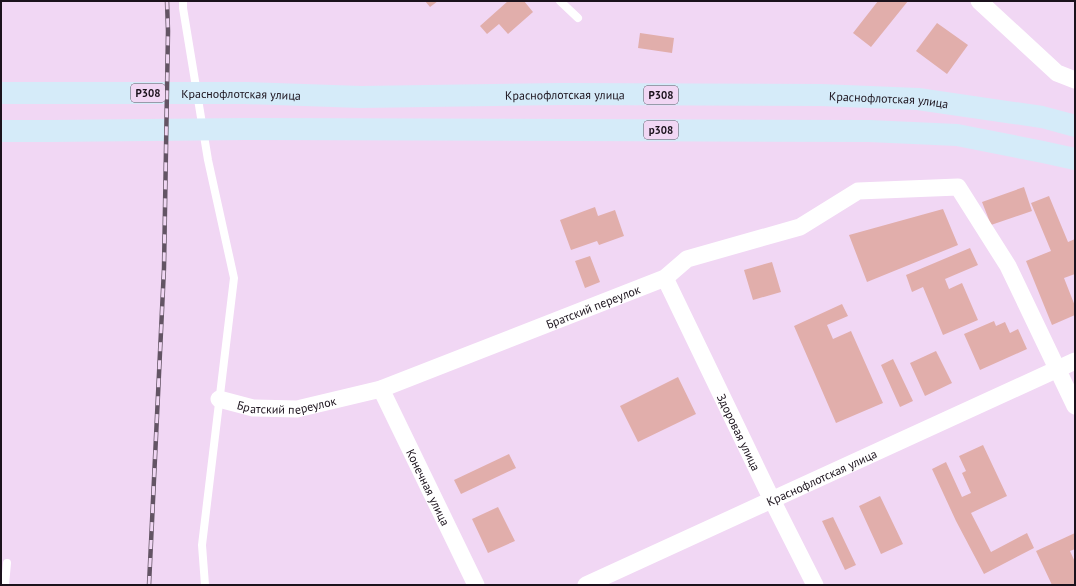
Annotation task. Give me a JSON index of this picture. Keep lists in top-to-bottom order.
{
  "streets": {
    "main road": ["P308", "Краснофлотская улица", "p308"],
    "street": ["Братский переулок", "Здоровая улица", "Конечная улица"]
  },
  "crossings": [
    ["Краснофлотская улица", "Братский переулок"],
    ["Краснофлотская улица", "Здоровая улица"],
    ["Братский переулок", "Здоровая улица"],
    ["Братский переулок", "Конечная улица"]
  ]
}
